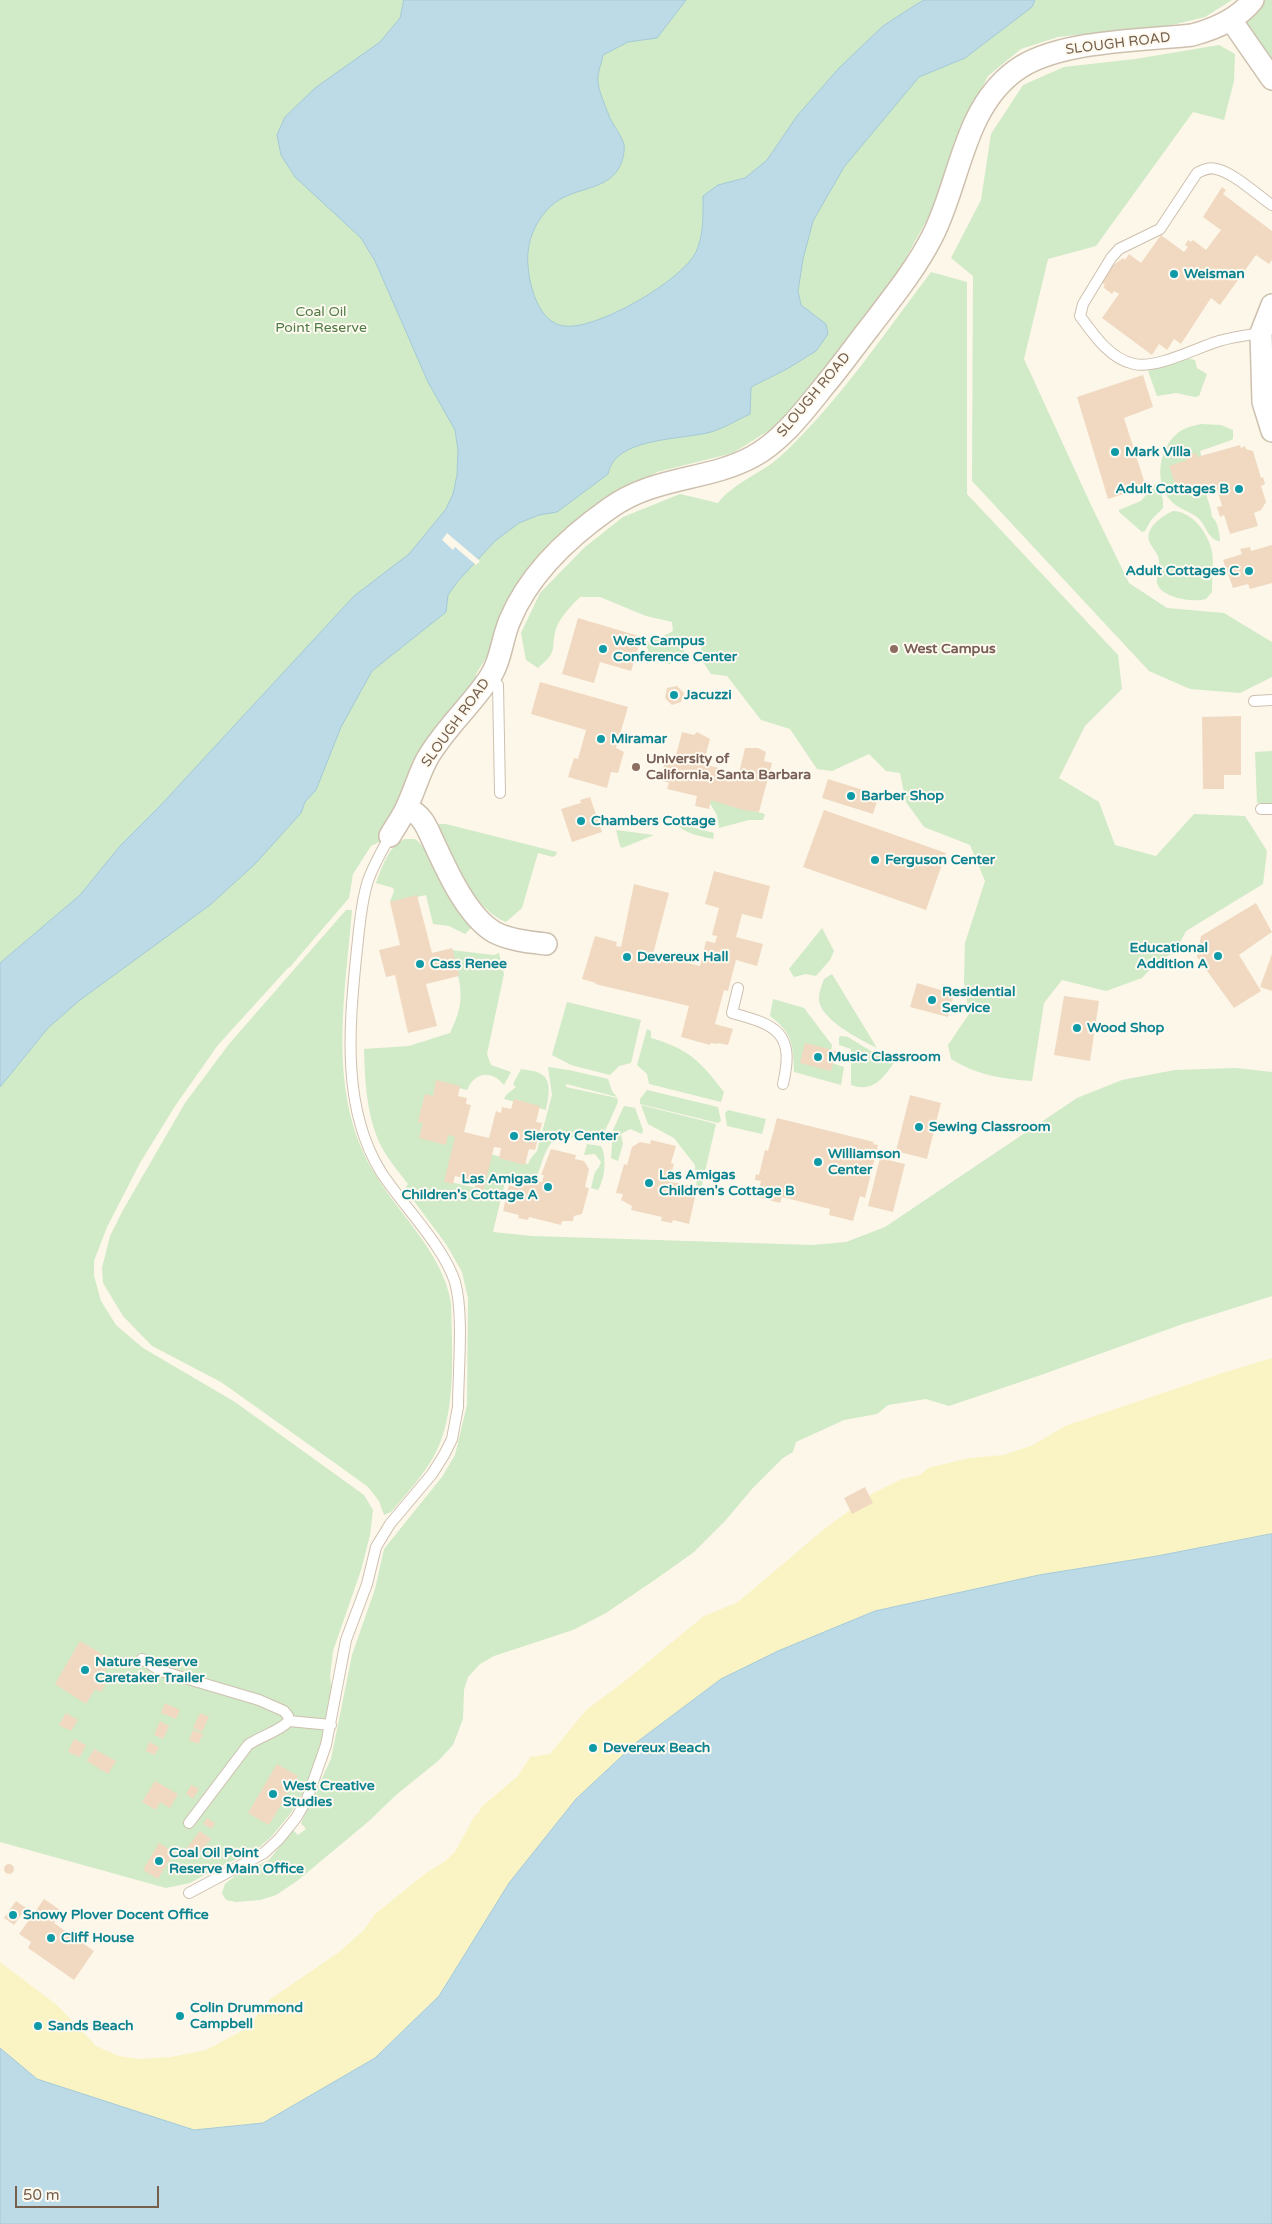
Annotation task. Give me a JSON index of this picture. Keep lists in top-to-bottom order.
{
  "streets": {
    "street": ["SLOUGH ROAD"]
  },
  "parks": ["Coal Oil Point Reserve"],
  "places": [
    "Weisman",
    "Mark Villa",
    "Adult Cottages B",
    "Adult Cottages C",
    "West Campus Conference Center",
    "West Campus",
    "Jacuzzi",
    "Miramar",
    "University of California, Santa Barbara",
    "Barber Shop",
    "Chambers Cottage",
    "Ferguson Center",
    "Educational Addition A",
    "Devereux Hall",
    "Cass Renee",
    "Residential Service",
    "Wood Shop",
    "Music Classroom",
    "Sewing Classroom",
    "Sieroty Center",
    "Williamson Center",
    "Las Amigas Children's Cottage B",
    "Las Amigas Children's Cottage A",
    "Nature Reserve Caretaker Trailer",
    "Devereux Beach",
    "West Creative Studies",
    "Coal Oil Point Reserve Main Office",
    "Snowy Plover Docent Office",
    "Cliff House",
    "Colin Drummond Campbell",
    "Sands Beach"
  ],
  "scale_bar": "50 m"
}
